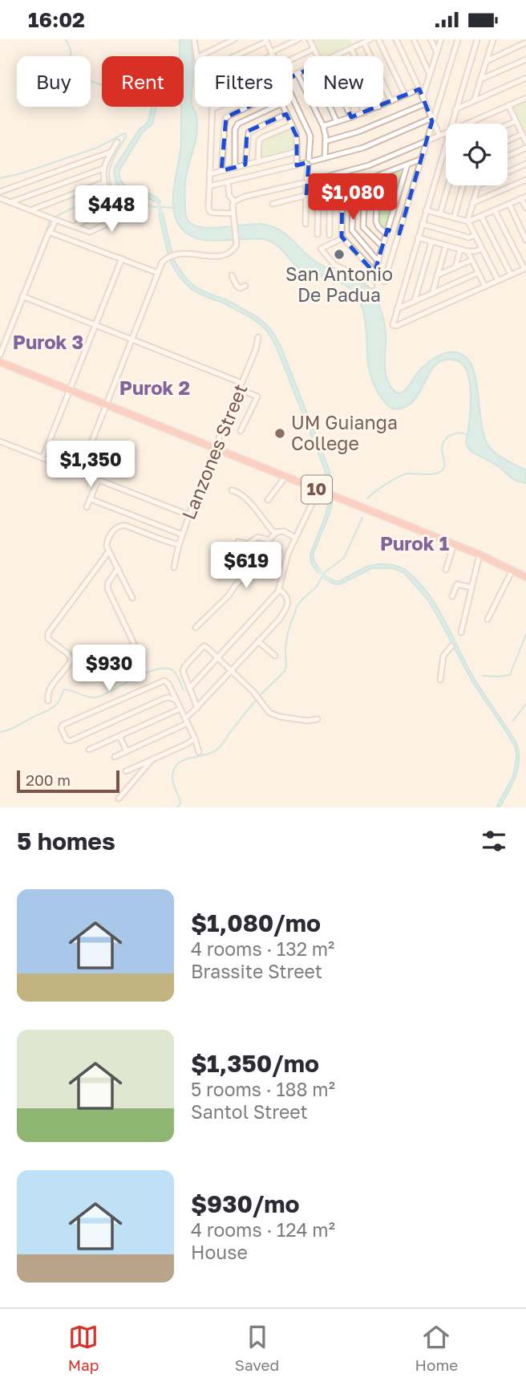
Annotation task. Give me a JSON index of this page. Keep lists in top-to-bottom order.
{
  "streets": {
    "highway": ["10"],
    "street": ["Lanzones Street"]
  },
  "crossings": [
    ["Lanzones Street", "10"]
  ],
  "districts": ["Purok 3", "Purok 2", "Purok 1"],
  "places": ["San Antonio De Padua", "UM Guianga College"],
  "scale_bar": "200 m",
  "page": {
    "status": "16:02",
    "chip": [
      "Buy",
      "Rent",
      "Filters",
      "New"
    ],
    "price": [
      "$1,080",
      "$448",
      "$1,350",
      "$619",
      "$930"
    ],
    "scale": "200 m",
    "heading": "5 homes",
    "list": [
      {
        "name": "$1,080/mo",
        "note": "4 rooms · 132 m² · Brassite Street"
      },
      {
        "name": "$1,350/mo",
        "note": "5 rooms · 188 m² · Santol Street"
      },
      {
        "name": "$930/mo",
        "note": "4 rooms · 124 m² · House"
      }
    ],
    "tabs": ["Map", "Saved", "Home"]
  }
}
